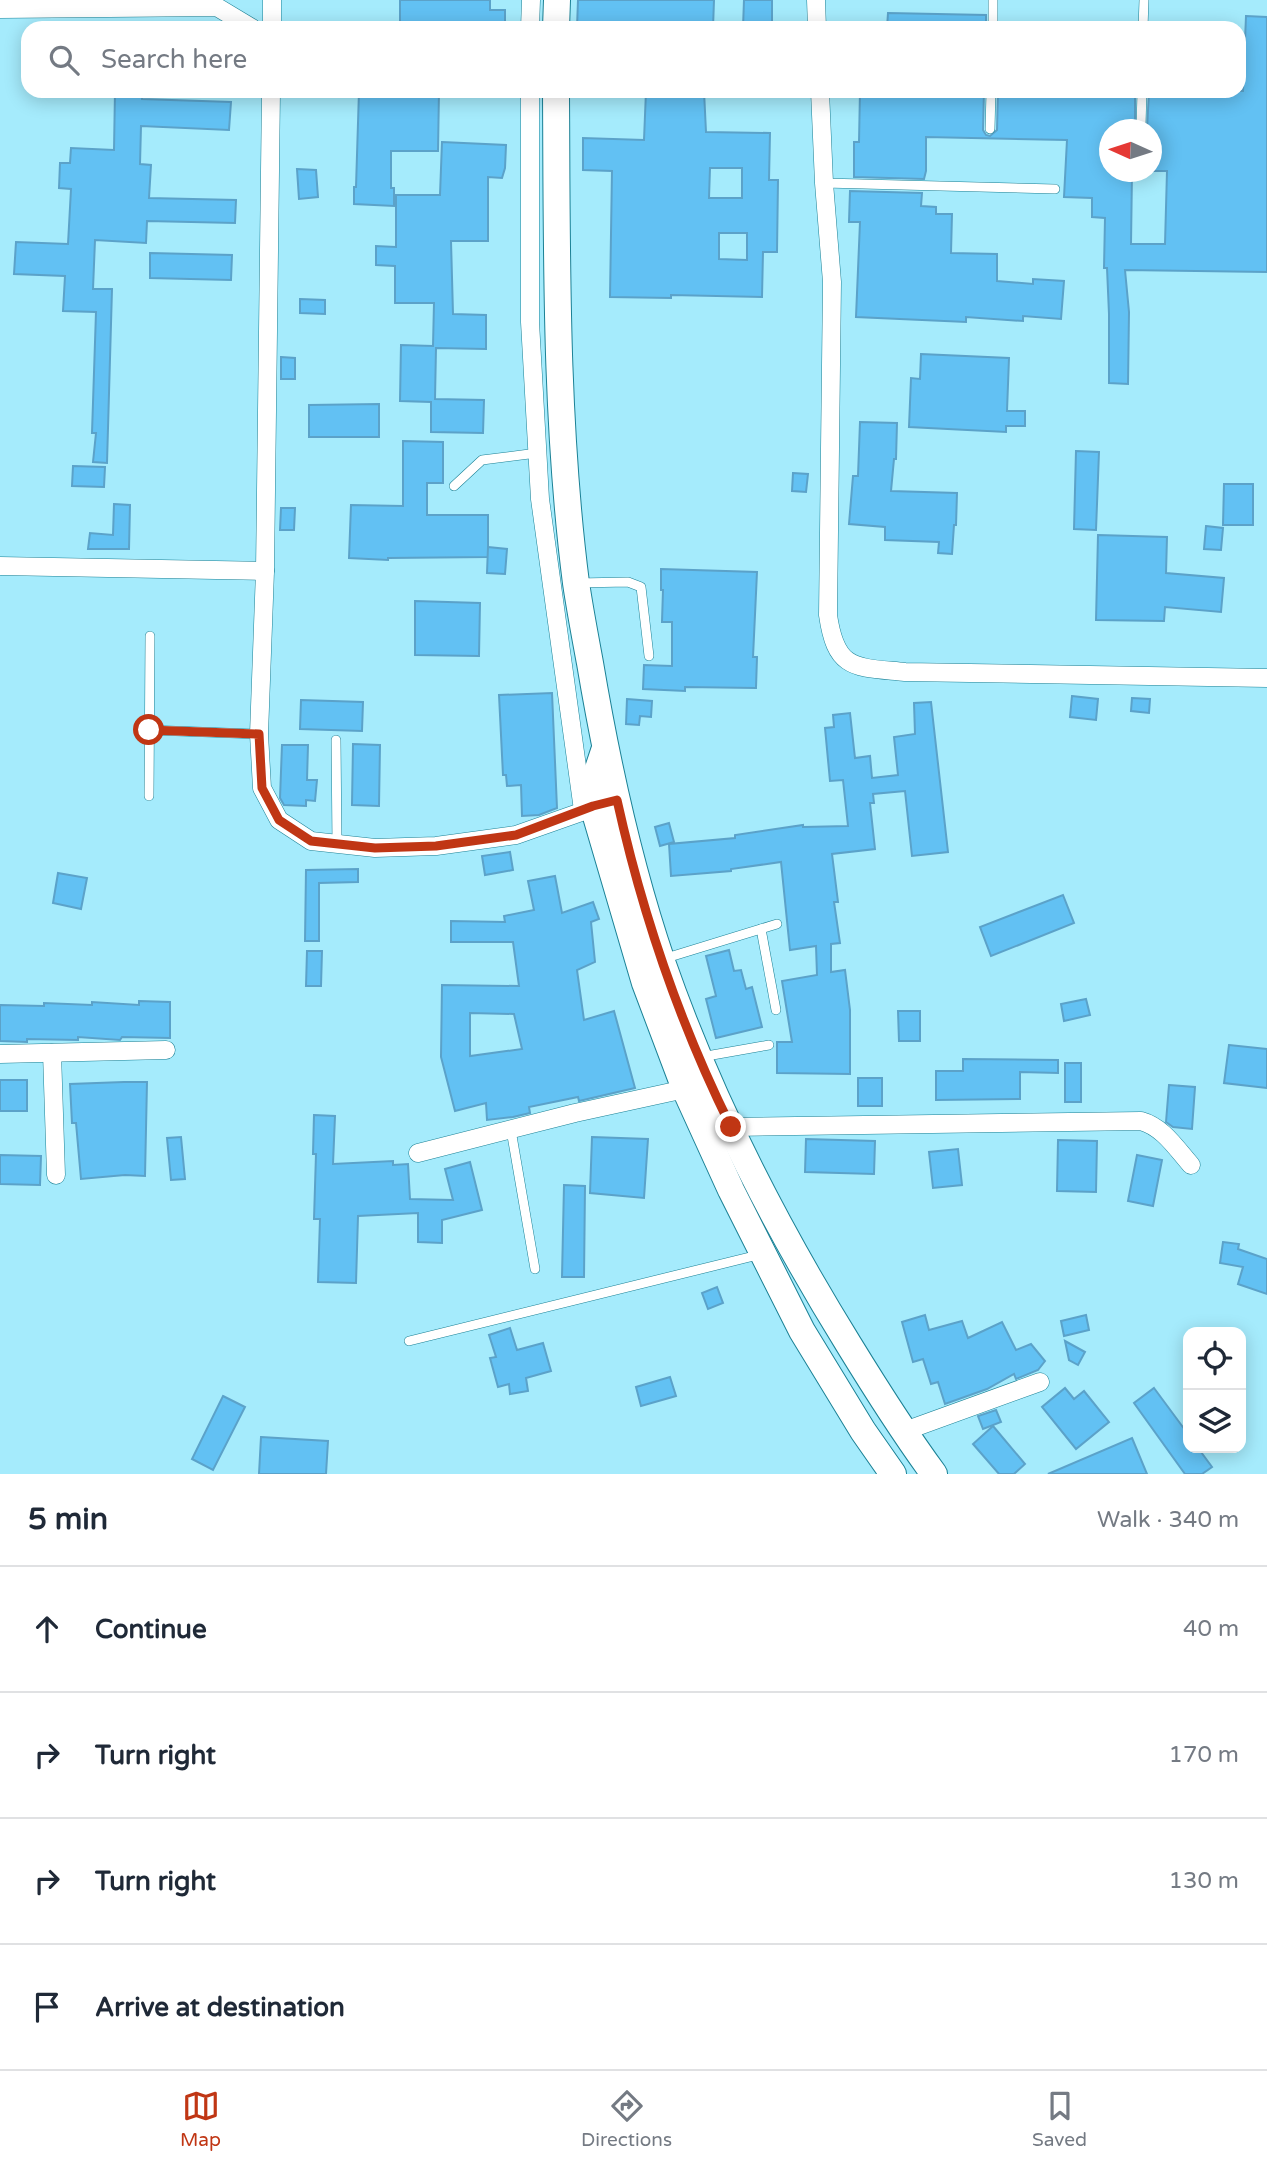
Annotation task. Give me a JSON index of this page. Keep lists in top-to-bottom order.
{
  "north": "left",
  "page": {
    "search": "Search here",
    "heading": ["5 min", "Walk · 340 m"],
    "list": [
      ["Continue", "40 m"],
      ["Turn right", "170 m"],
      ["Turn right", "130 m"],
      "Arrive at destination"
    ],
    "nav": ["Map", "Directions", "Saved"]
  }
}
